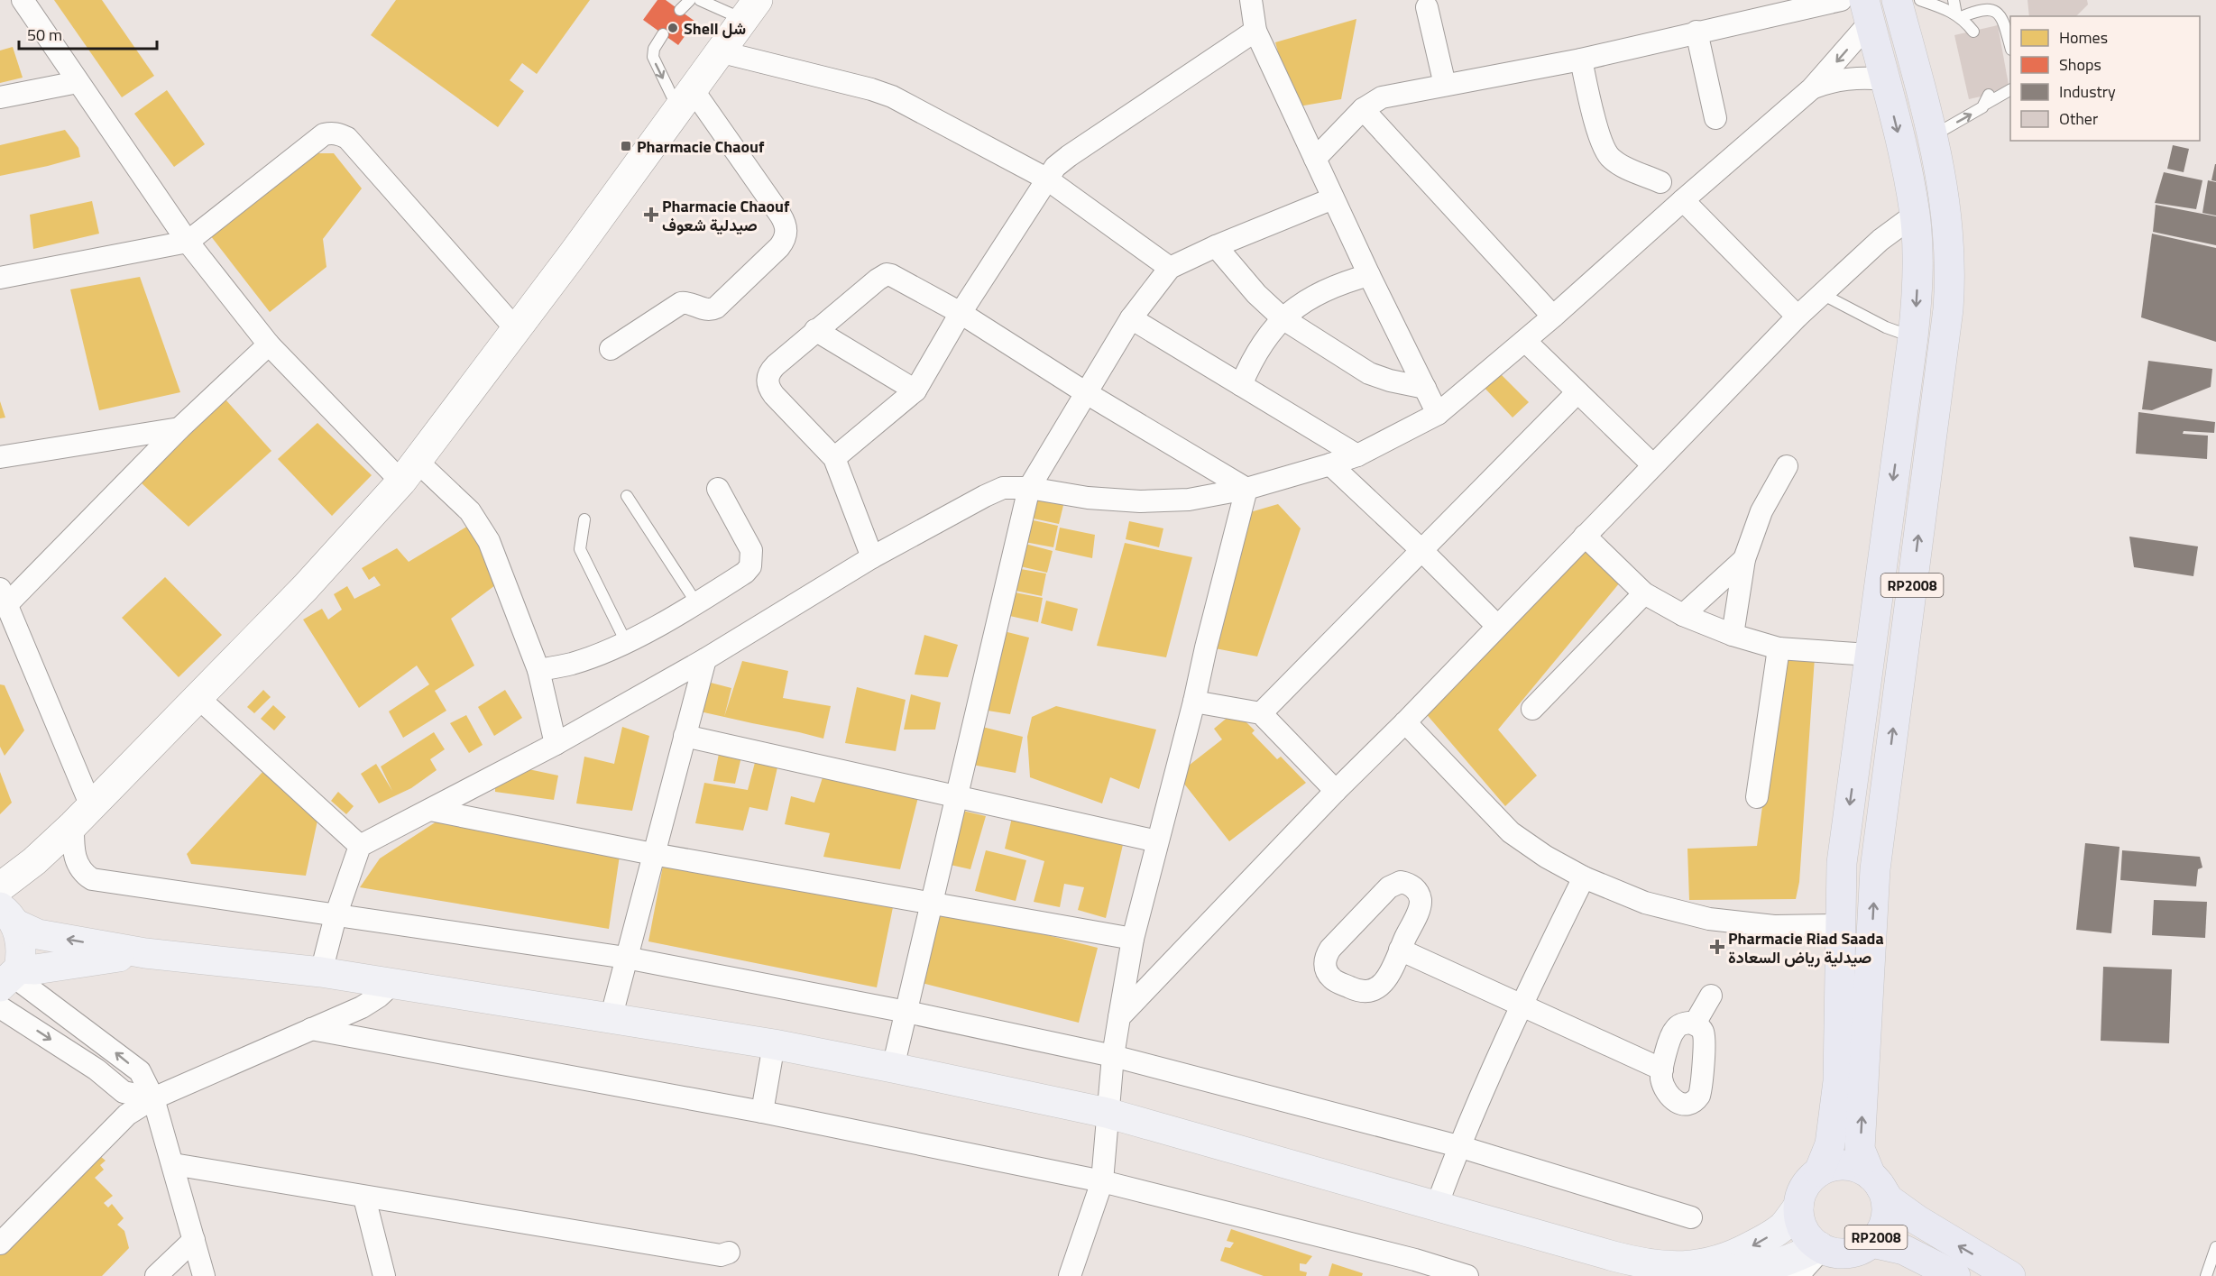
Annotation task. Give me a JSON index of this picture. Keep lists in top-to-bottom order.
{
  "streets": {
    "highway": ["RP2008"]
  },
  "places": {
    "other": ["Shell شل"],
    "transit": ["Pharmacie Chaouf"],
    "health": ["Pharmacie Chaouf صيدلية شعوف", "Pharmacie Riad Saada صيدلية رياض السعادة"]
  },
  "legend": [
    "Homes",
    "Shops",
    "Industry",
    "Other"
  ],
  "scale_bar": "50 m"
}
